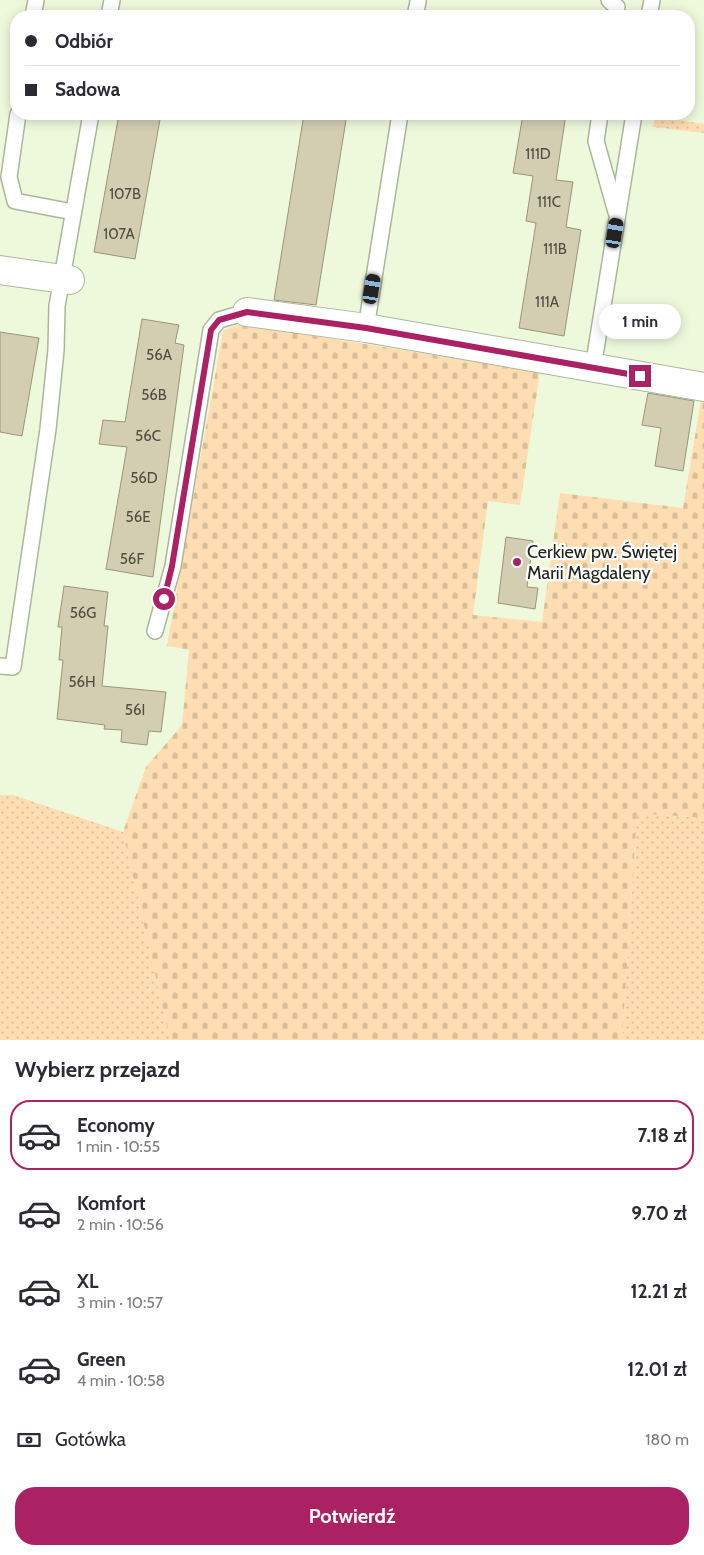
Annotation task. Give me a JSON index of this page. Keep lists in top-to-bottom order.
{
  "places": ["Cerkiew pw. Świętej Marii Magdaleny"],
  "house_numbers": [
    "111D",
    "107B",
    "111C",
    "107A",
    "111B",
    "111A",
    "56A",
    "56B",
    "56C",
    "56D",
    "56E",
    "56F",
    "56G",
    "56H",
    "56I"
  ],
  "page": {
    "banner": ["Odbiór", "Sadowa"],
    "bubble": "1 min",
    "heading": "Wybierz przejazd",
    "list": [
      {
        "name": "Economy",
        "note": "1 min · 10:55",
        "value": "7.18 zł"
      },
      {
        "name": "Komfort",
        "note": "2 min · 10:56",
        "value": "9.70 zł"
      },
      {
        "name": "XL",
        "note": "3 min · 10:57",
        "value": "12.21 zł"
      },
      {
        "name": "Green",
        "note": "4 min · 10:58",
        "value": "12.01 zł"
      }
    ],
    "pay": ["Gotówka", "180 m"],
    "buttons": "Potwierdź"
  }
}
